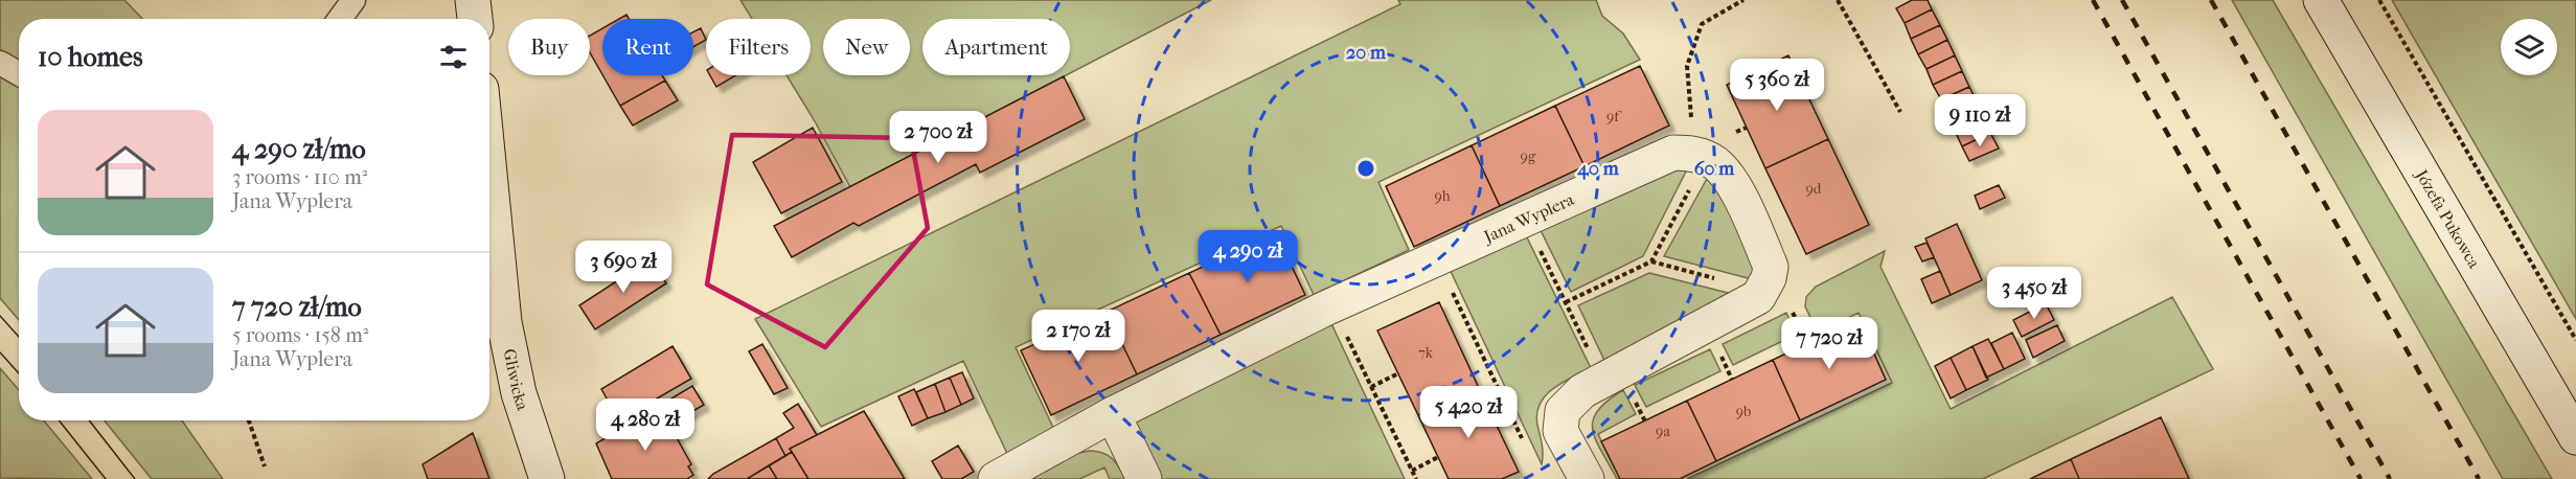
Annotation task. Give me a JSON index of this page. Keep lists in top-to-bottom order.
{
  "streets": {
    "street": ["Jana Wyplera", "Józefa Pukowca", "Gliwicka"]
  },
  "house_numbers": [
    "9f",
    "9g",
    "9d",
    "9h",
    "7k",
    "9b",
    "9a"
  ],
  "page": {
    "chip": [
      "Buy",
      "Rent",
      "Filters",
      "New",
      "Apartment"
    ],
    "heading": "10 homes",
    "price": [
      "5 360 zł",
      "9 110 zł",
      "2 700 zł",
      "4 290 zł",
      "3 690 zł",
      "3 450 zł",
      "2 170 zł",
      "7 720 zł",
      "5 420 zł",
      "4 280 zł"
    ],
    "list": [
      {
        "name": "4 290 zł/mo",
        "note": "3 rooms · 110 m² · Jana Wyplera"
      },
      {
        "name": "7 720 zł/mo",
        "note": "5 rooms · 158 m² · Jana Wyplera"
      }
    ]
  },
  "rings": ["20 m", "40 m", "60 m"]
}
